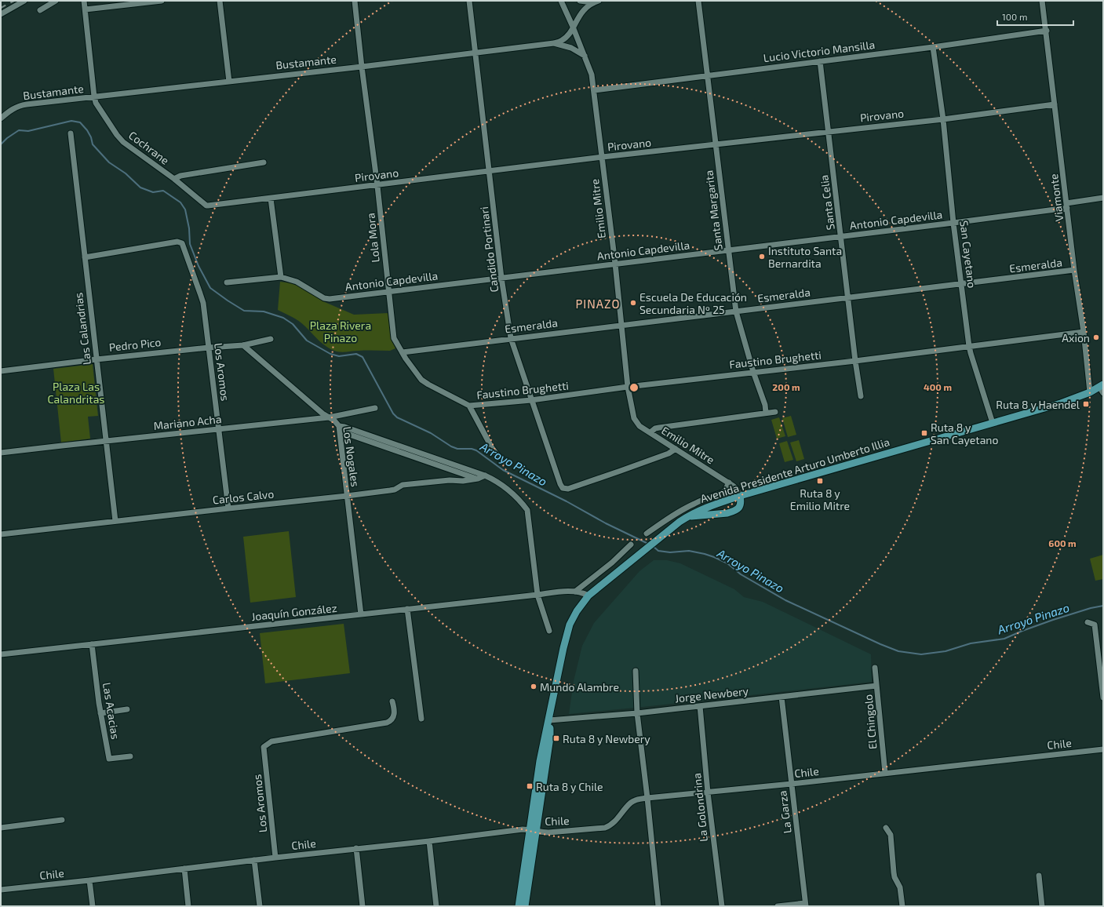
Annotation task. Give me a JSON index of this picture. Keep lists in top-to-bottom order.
{
  "streets": {
    "main road": ["Avenida Presidente Arturo Umberto Illia"],
    "street": [
      "Lucio Victorio Mansilla",
      "Bustamante",
      "Pirovano",
      "Cochrane",
      "Viamonte",
      "Santa Celia",
      "Emilio Mitre",
      "Santa Margarita",
      "Antonio Capdevilla",
      "Lola Mora",
      "Candido Portinari",
      "San Cayetano",
      "Esmeralda",
      "Las Calandrias",
      "Pedro Pico",
      "Faustino Brughetti",
      "Los Aromos",
      "Mariano Acha",
      "Los Nogales",
      "Carlos Calvo",
      "Joaquín González",
      "Jorge Newbery",
      "Las Acacias",
      "El Chingolo",
      "Chile",
      "La Golondrina",
      "La Garza"
    ]
  },
  "crossings": [
    ["Lucio Victorio Mansilla", "Viamonte"],
    ["Lucio Victorio Mansilla", "Santa Celia"],
    ["Lucio Victorio Mansilla", "Emilio Mitre"],
    ["Lucio Victorio Mansilla", "Santa Margarita"],
    ["Lucio Victorio Mansilla", "San Cayetano"],
    ["Bustamante", "Cochrane"],
    ["Bustamante", "Emilio Mitre"],
    ["Bustamante", "Lola Mora"],
    ["Bustamante", "Candido Portinari"],
    ["Pirovano", "Cochrane"],
    ["Pirovano", "Viamonte"],
    ["Pirovano", "Santa Celia"],
    ["Pirovano", "Emilio Mitre"],
    ["Pirovano", "Santa Margarita"],
    ["Pirovano", "Lola Mora"],
    ["Pirovano", "Candido Portinari"],
    ["Pirovano", "San Cayetano"],
    ["Viamonte", "Antonio Capdevilla"],
    ["Viamonte", "Esmeralda"],
    ["Viamonte", "Faustino Brughetti"],
    ["Viamonte", "Avenida Presidente Arturo Umberto Illia"],
    ["Santa Celia", "Antonio Capdevilla"],
    ["Santa Celia", "Esmeralda"],
    ["Santa Celia", "Faustino Brughetti"],
    ["Emilio Mitre", "Antonio Capdevilla"],
    ["Emilio Mitre", "Candido Portinari"],
    ["Emilio Mitre", "Esmeralda"],
    ["Emilio Mitre", "Faustino Brughetti"],
    ["Emilio Mitre", "Avenida Presidente Arturo Umberto Illia"],
    ["Santa Margarita", "Antonio Capdevilla"],
    ["Santa Margarita", "Esmeralda"],
    ["Santa Margarita", "Faustino Brughetti"],
    ["Antonio Capdevilla", "Lola Mora"],
    ["Antonio Capdevilla", "Candido Portinari"],
    ["Antonio Capdevilla", "San Cayetano"],
    ["Lola Mora", "Esmeralda"],
    ["Lola Mora", "Faustino Brughetti"],
    ["Candido Portinari", "Esmeralda"],
    ["Candido Portinari", "Faustino Brughetti"],
    ["San Cayetano", "Esmeralda"],
    ["San Cayetano", "Faustino Brughetti"],
    ["San Cayetano", "Avenida Presidente Arturo Umberto Illia"],
    ["Las Calandrias", "Pedro Pico"],
    ["Las Calandrias", "Los Aromos"],
    ["Las Calandrias", "Mariano Acha"],
    ["Las Calandrias", "Carlos Calvo"],
    ["Pedro Pico", "Los Aromos"],
    ["Pedro Pico", "Los Nogales"],
    ["Los Aromos", "Mariano Acha"],
    ["Los Aromos", "Carlos Calvo"],
    ["Los Aromos", "Chile"],
    ["Mariano Acha", "Los Nogales"],
    ["Los Nogales", "Carlos Calvo"],
    ["Los Nogales", "Joaquín González"],
    ["Avenida Presidente Arturo Umberto Illia", "Joaquín González"],
    ["Avenida Presidente Arturo Umberto Illia", "Jorge Newbery"],
    ["Avenida Presidente Arturo Umberto Illia", "Chile"],
    ["Joaquín González", "Las Acacias"],
    ["Jorge Newbery", "El Chingolo"],
    ["Jorge Newbery", "La Golondrina"],
    ["Jorge Newbery", "La Garza"],
    ["El Chingolo", "Chile"],
    ["Chile", "La Golondrina"],
    ["Chile", "La Garza"]
  ],
  "districts": ["PINAZO"],
  "water": ["Arroyo Pinazo"],
  "parks": ["Plaza Rivera Pinazo", "Plaza Las Calandritas"],
  "places": {
    "other": [
      "Instituto Santa Bernardita",
      "Escuela De Educación Secundaria Nº 25",
      "Axion",
      "Mundo Alambre"
    ],
    "transit": [
      "Ruta 8 y Haendel",
      "Ruta 8 y San Cayetano",
      "Ruta 8 y Emilio Mitre",
      "Ruta 8 y Newbery",
      "Ruta 8 y Chile"
    ]
  },
  "scale_bar": "100 m",
  "rings": ["200 m", "400 m", "600 m"]
}
